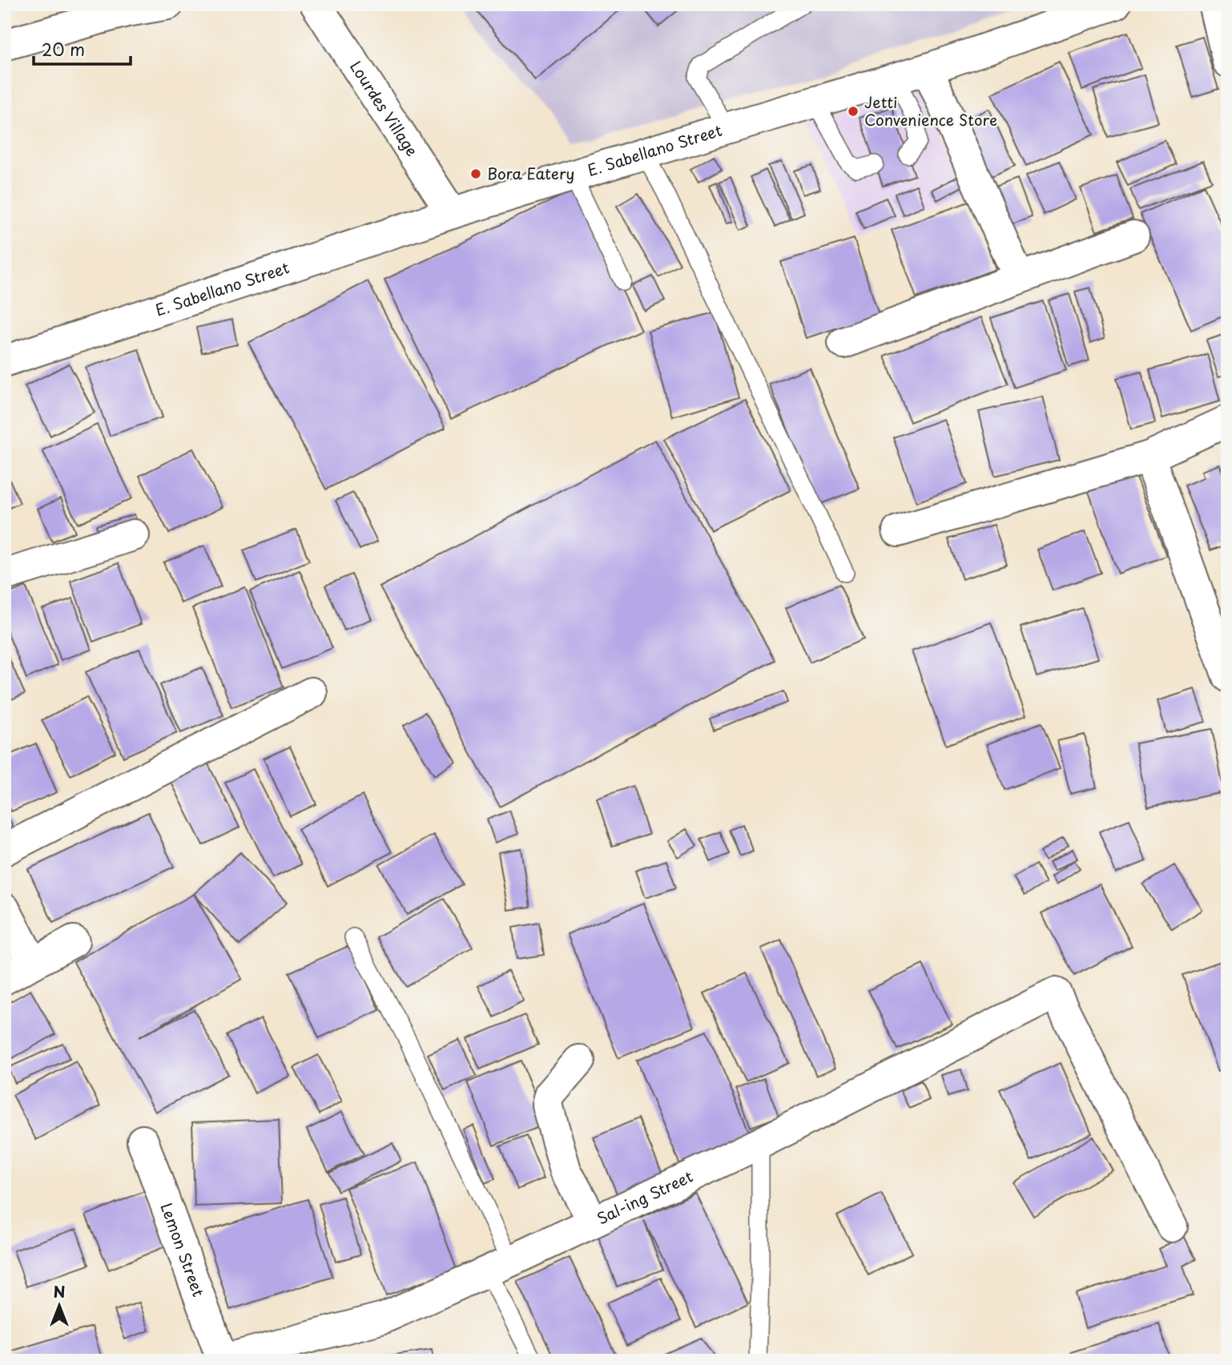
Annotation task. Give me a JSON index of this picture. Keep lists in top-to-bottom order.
{
  "streets": {
    "street": [
      "Lourdes Village",
      "E. Sabellano Street",
      "Sal-ing Street",
      "Lemon Street"
    ]
  },
  "crossings": [
    ["Lourdes Village", "E. Sabellano Street"],
    ["Sal-ing Street", "Lemon Street"]
  ],
  "places": ["Jetti Convenience Store", "Bora Eatery"],
  "scale_bar": "20 m",
  "north": "top"
}
